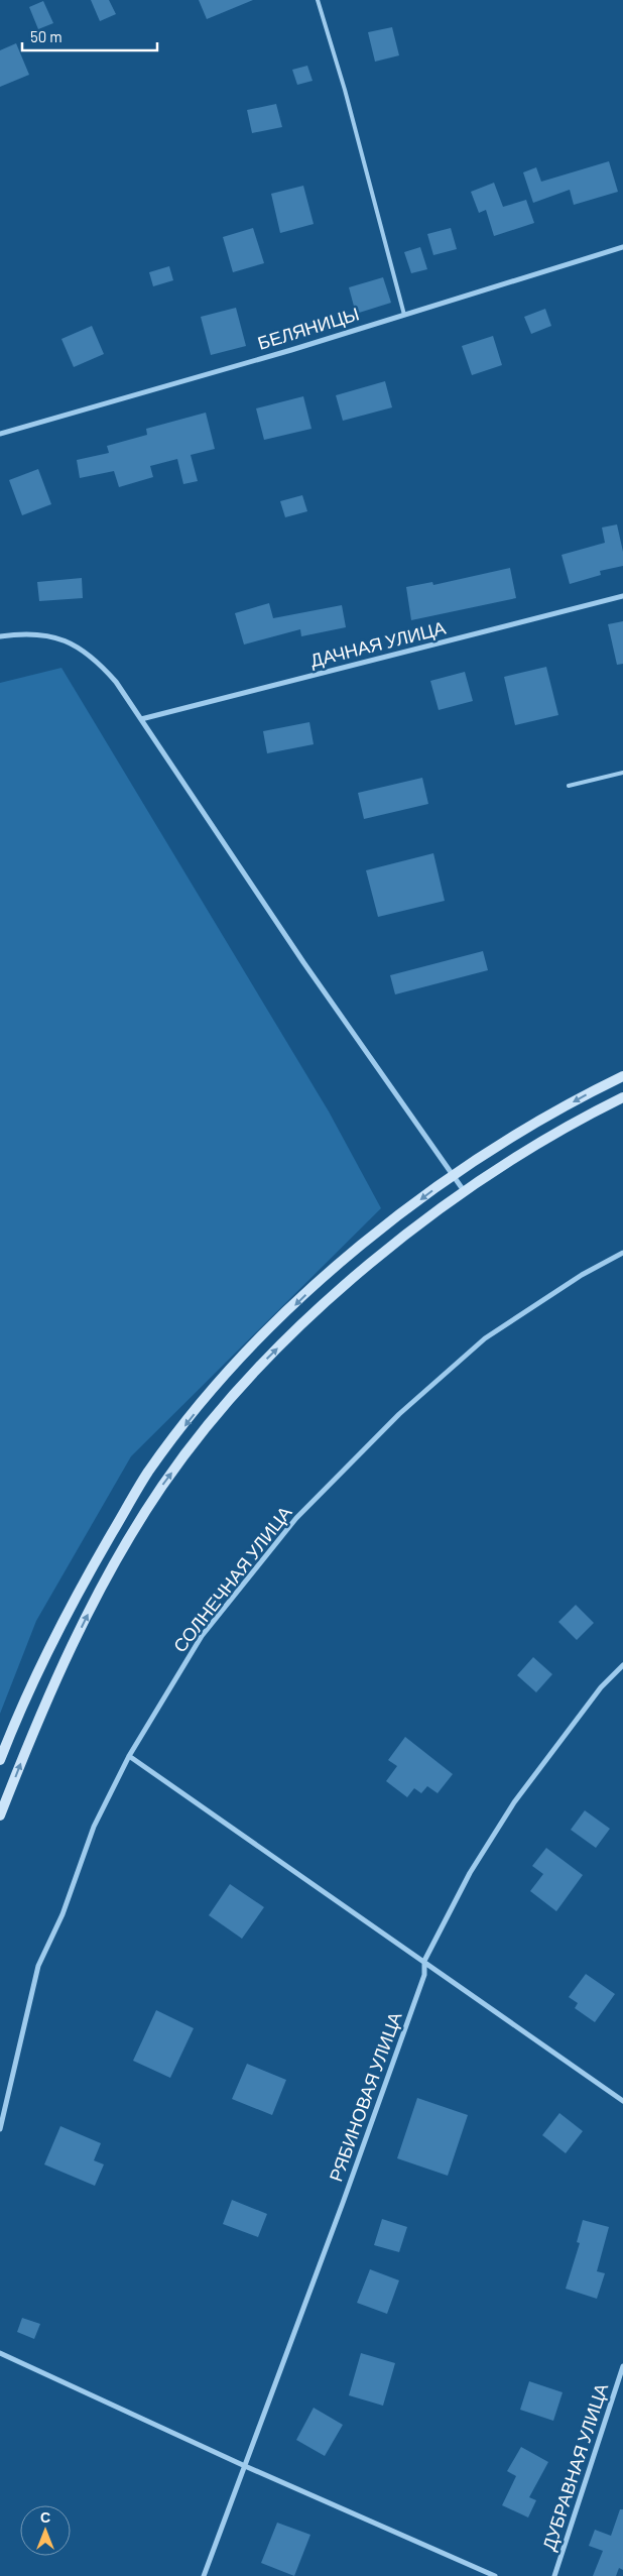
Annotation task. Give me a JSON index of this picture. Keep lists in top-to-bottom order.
{
  "streets": {
    "street": [
      "БЕЛЯНИЦЫ",
      "ДАЧНАЯ УЛИЦА",
      "СОЛНЕЧНАЯ УЛИЦА",
      "РЯБИНОВАЯ УЛИЦА",
      "ДУБРАВНАЯ УЛИЦА"
    ]
  },
  "scale_bar": "50 m",
  "north": "top"
}
